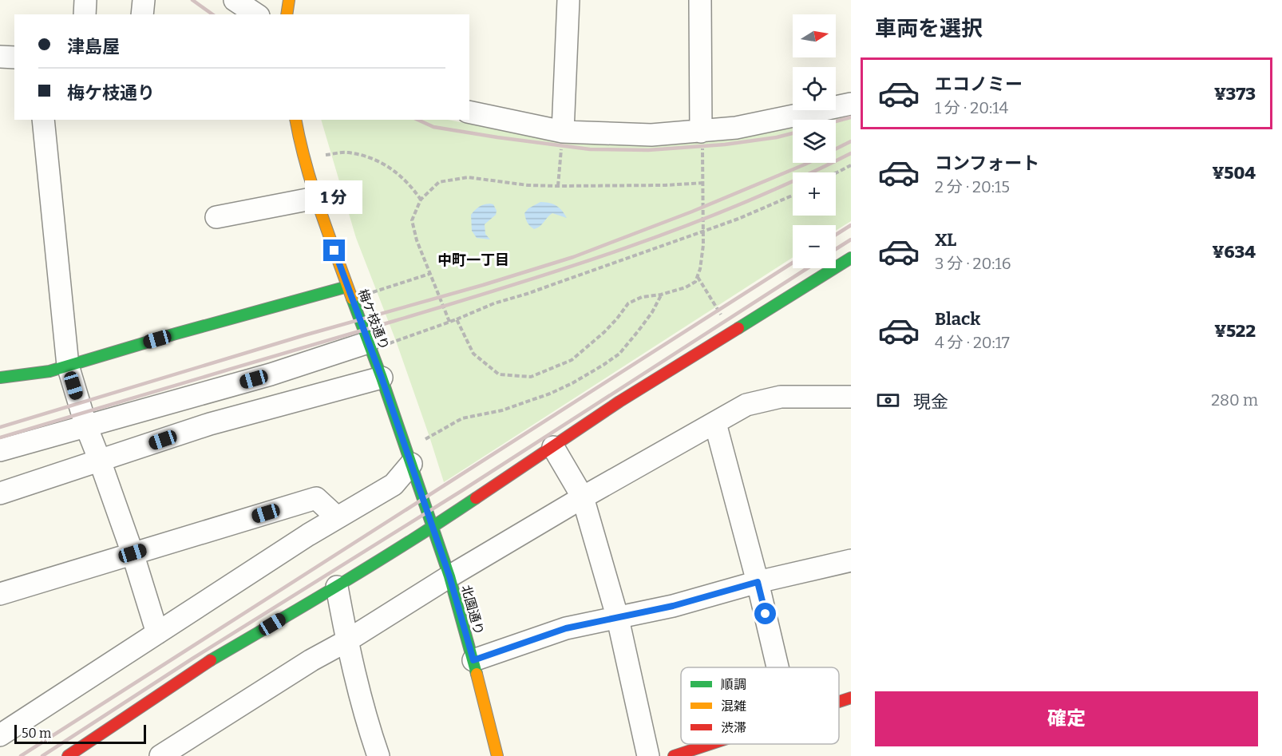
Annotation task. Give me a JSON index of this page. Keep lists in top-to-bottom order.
{
  "streets": {
    "street": ["梅ケ枝通り", "北園通り"]
  },
  "crossings": [
    ["梅ケ枝通り", "北園通り"]
  ],
  "districts": ["中町一丁目"],
  "legend": ["順調", "混雑", "渋滞"],
  "scale_bar": "50 m",
  "north": "right",
  "page": {
    "heading": "車両を選択",
    "map_buttons": ["+", "−"],
    "banner": ["津島屋", "梅ケ枝通り"],
    "list": [
      {
        "name": "エコノミー",
        "note": "1 分 · 20:14",
        "value": "¥373"
      },
      {
        "name": "コンフォート",
        "note": "2 分 · 20:15",
        "value": "¥504"
      },
      {
        "name": "XL",
        "note": "3 分 · 20:16",
        "value": "¥634"
      },
      {
        "name": "Black",
        "note": "4 分 · 20:17",
        "value": "¥522"
      }
    ],
    "bubble": "1 分",
    "pay": ["現金", "280 m"],
    "buttons": "確定",
    "scale": "50 m"
  }
}
